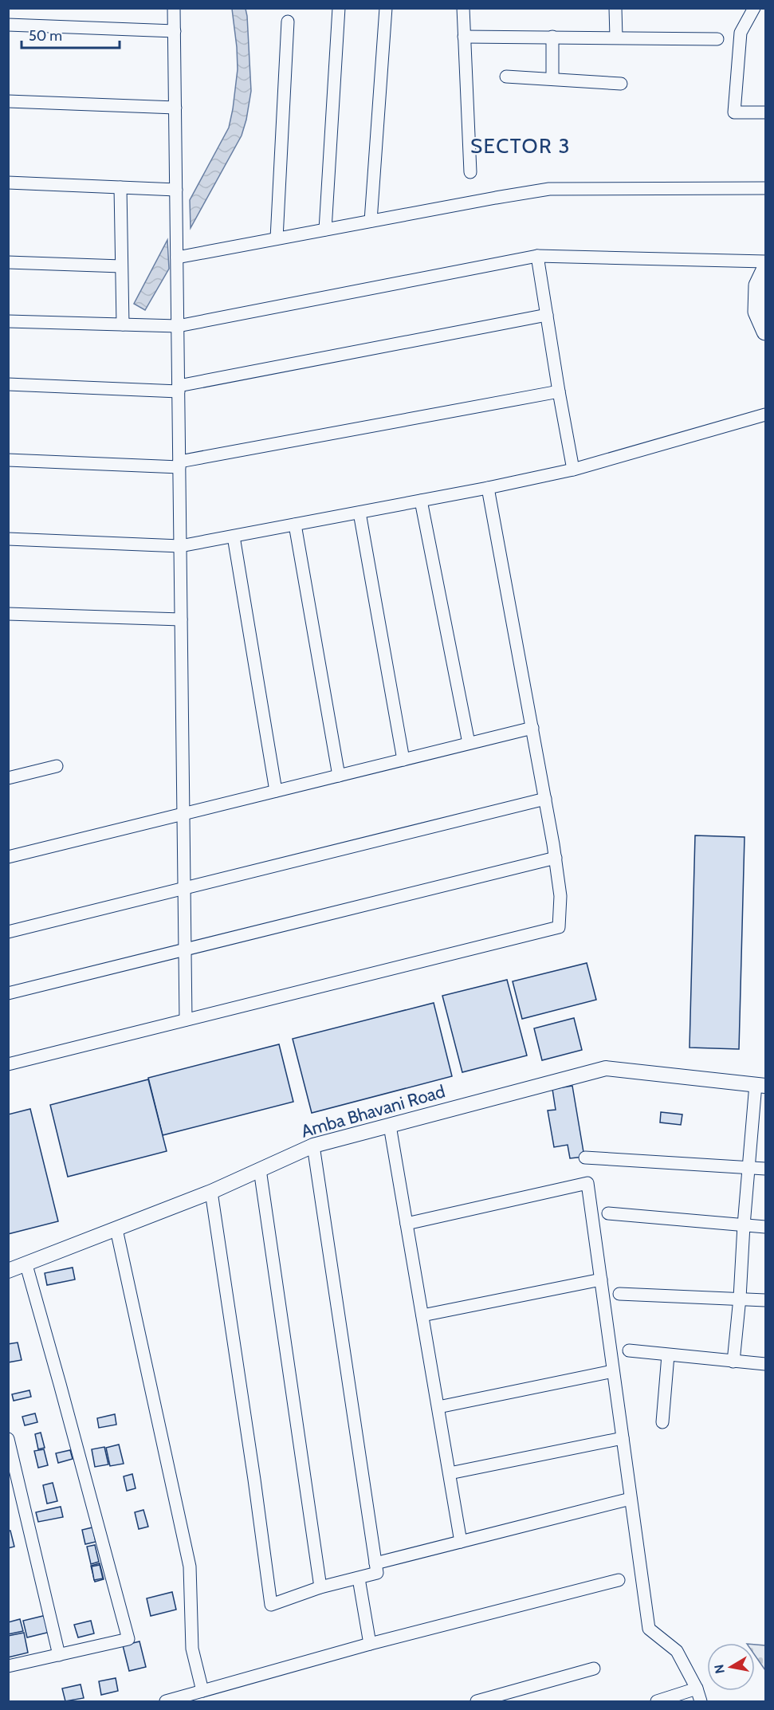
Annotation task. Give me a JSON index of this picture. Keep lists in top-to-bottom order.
{
  "streets": {
    "street": ["Amba Bhavani Road"]
  },
  "districts": ["SECTOR 3"],
  "scale_bar": "50 m",
  "north": "left"
}
